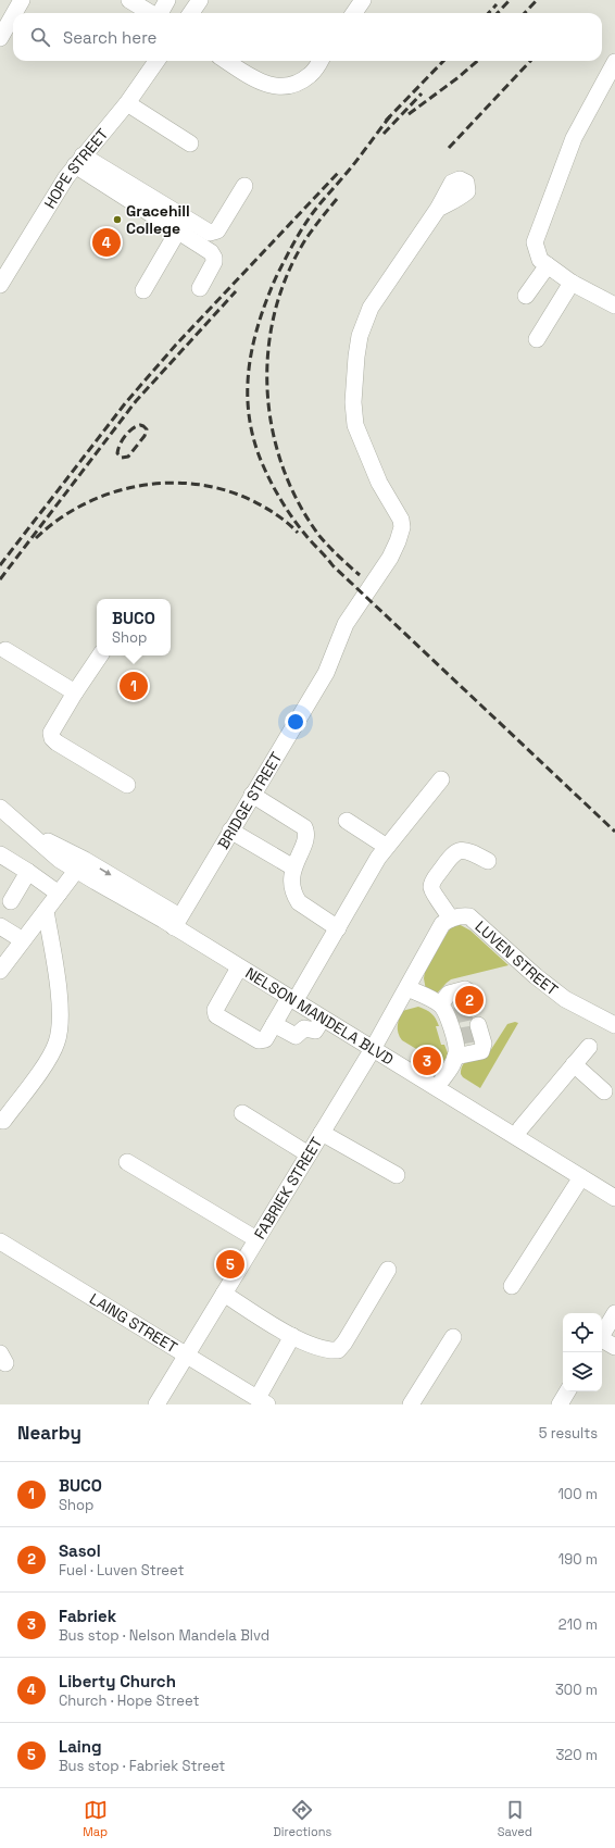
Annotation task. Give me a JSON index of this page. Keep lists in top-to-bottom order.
{
  "streets": {
    "street": [
      "HOPE STREET",
      "BRIDGE STREET",
      "LUVEN STREET",
      "NELSON MANDELA BLVD",
      "FABRIEK STREET",
      "LAING STREET"
    ]
  },
  "crossings": [
    ["BRIDGE STREET", "NELSON MANDELA BLVD"],
    ["NELSON MANDELA BLVD", "FABRIEK STREET"],
    ["FABRIEK STREET", "LAING STREET"]
  ],
  "places": ["Gracehill College"],
  "page": {
    "search": "Search here",
    "pins": [
      "4",
      "1",
      "2",
      "3",
      "5"
    ],
    "popup": ["BUCO", "Shop"],
    "heading": ["Nearby", "5 results"],
    "list": [
      {
        "mark": "1",
        "name": "BUCO",
        "note": "Shop",
        "value": "100 m"
      },
      {
        "mark": "2",
        "name": "Sasol",
        "note": "Fuel · Luven Street",
        "value": "190 m"
      },
      {
        "mark": "3",
        "name": "Fabriek",
        "note": "Bus stop · Nelson Mandela Blvd",
        "value": "210 m"
      },
      {
        "mark": "4",
        "name": "Liberty Church",
        "note": "Church · Hope Street",
        "value": "300 m"
      },
      {
        "mark": "5",
        "name": "Laing",
        "note": "Bus stop · Fabriek Street",
        "value": "320 m"
      }
    ],
    "nav": ["Map", "Directions", "Saved"]
  }
}
